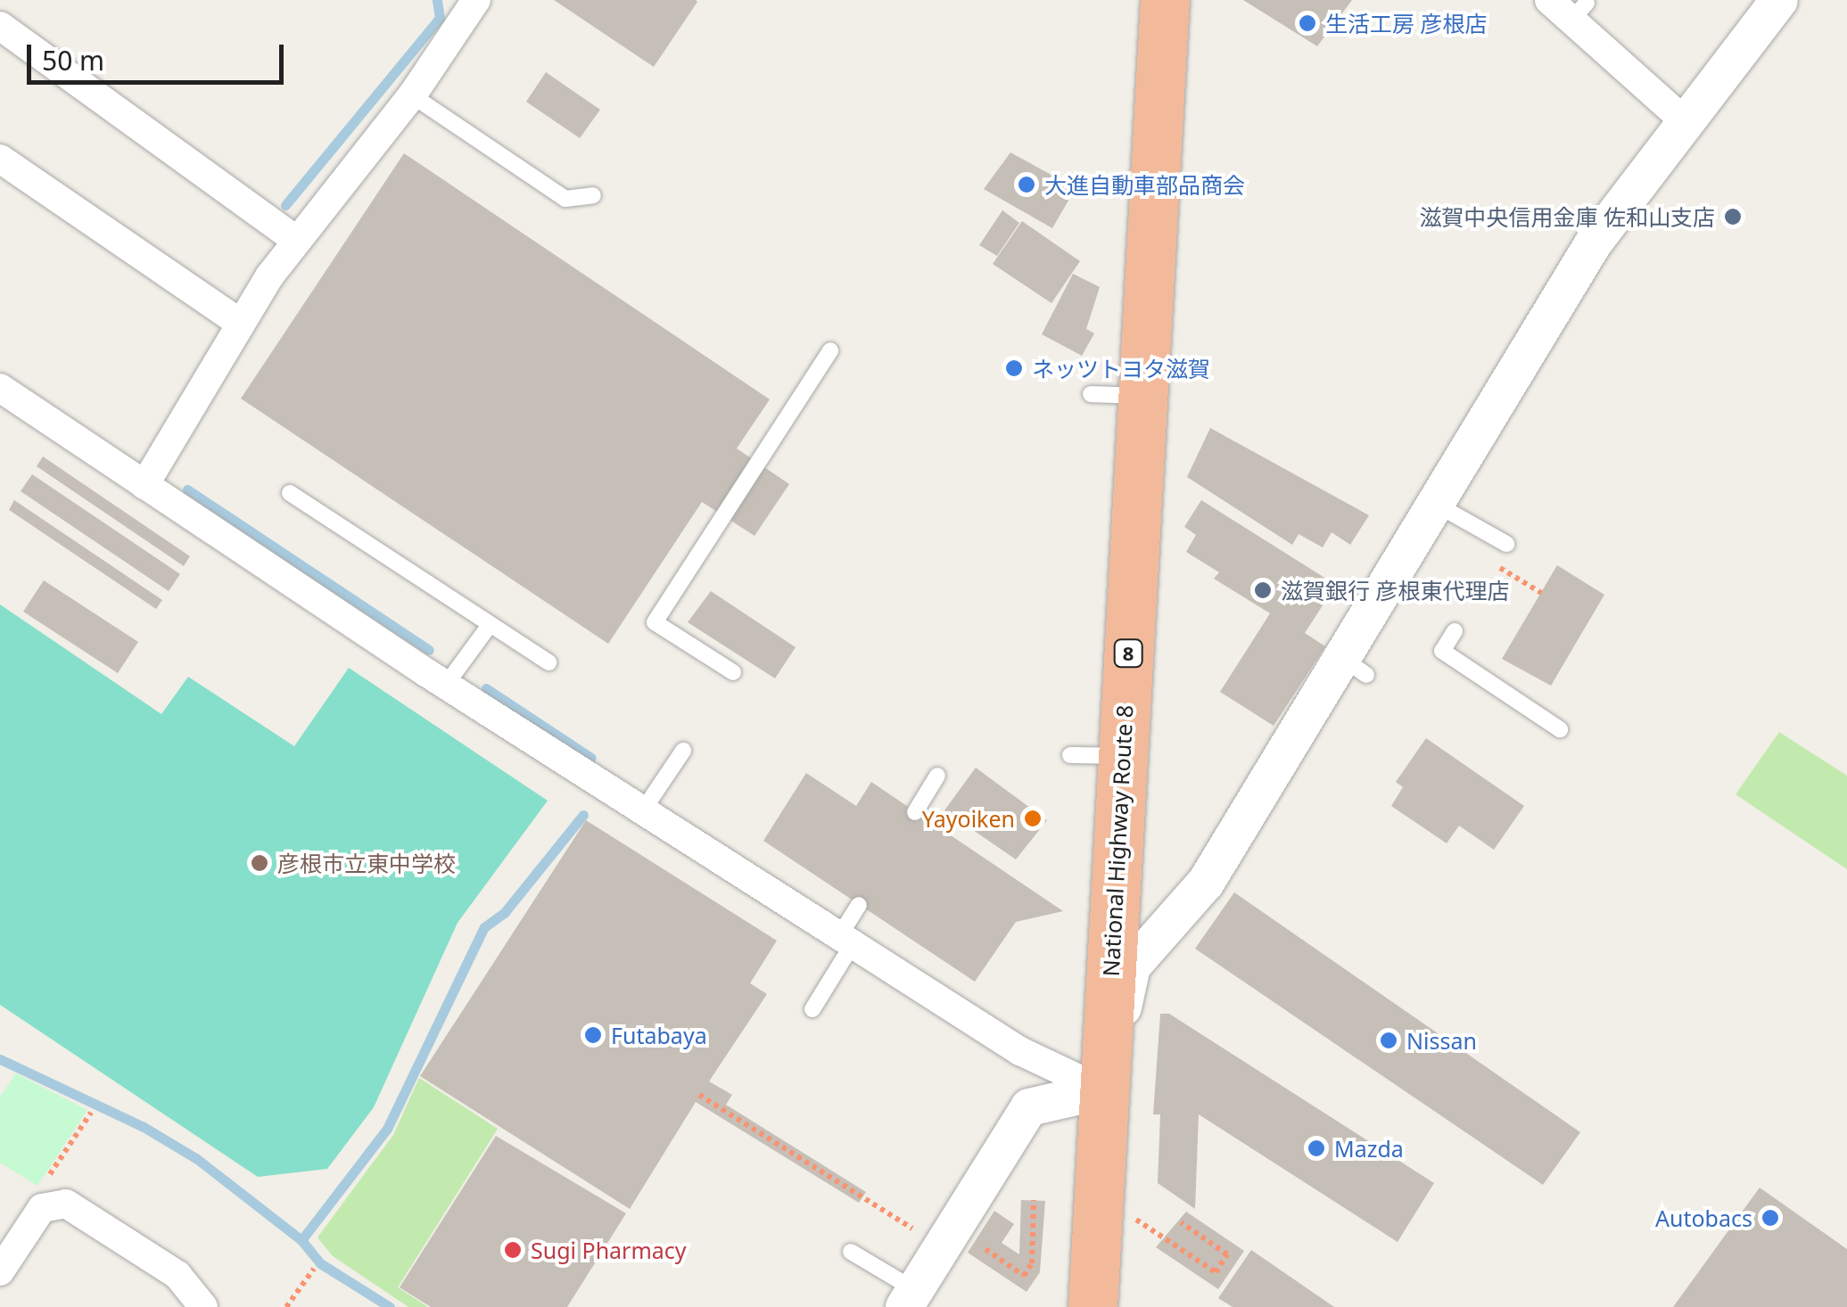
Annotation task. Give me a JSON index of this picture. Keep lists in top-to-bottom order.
{
  "streets": {
    "highway": ["8", "National Highway Route 8"]
  },
  "places": [
    "生活工房 彦根店",
    "大進自動車部品商会",
    "滋賀中央信用金庫 佐和山支店",
    "ネッツトヨタ滋賀",
    "滋賀銀行 彦根東代理店",
    "Yayoiken",
    "彦根市立東中学校",
    "Futabaya",
    "Nissan",
    "Mazda",
    "Autobacs",
    "Sugi Pharmacy"
  ],
  "scale_bar": "50 m"
}
